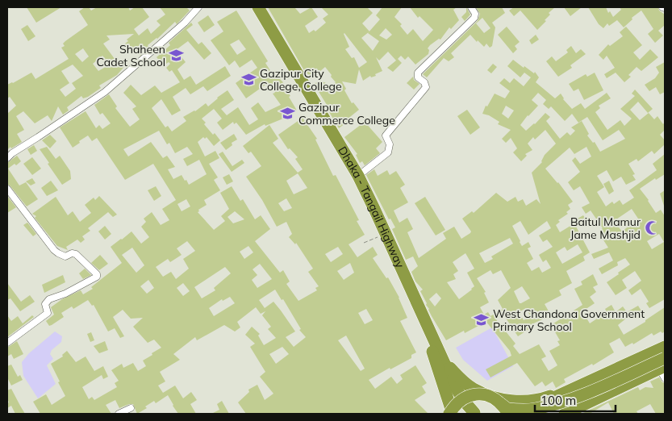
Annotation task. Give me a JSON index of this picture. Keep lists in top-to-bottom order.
{
  "streets": {
    "highway": ["Dhaka - Tangail Highway"]
  },
  "places": {
    "school or university": [
      "Shaheen Cadet School",
      "Gazipur City College, College",
      "Gazipur Commerce College",
      "West Chandona Government Primary School"
    ],
    "mosque": ["Baitul Mamur Jame Mashjid"]
  },
  "scale_bar": "100 m"
}
